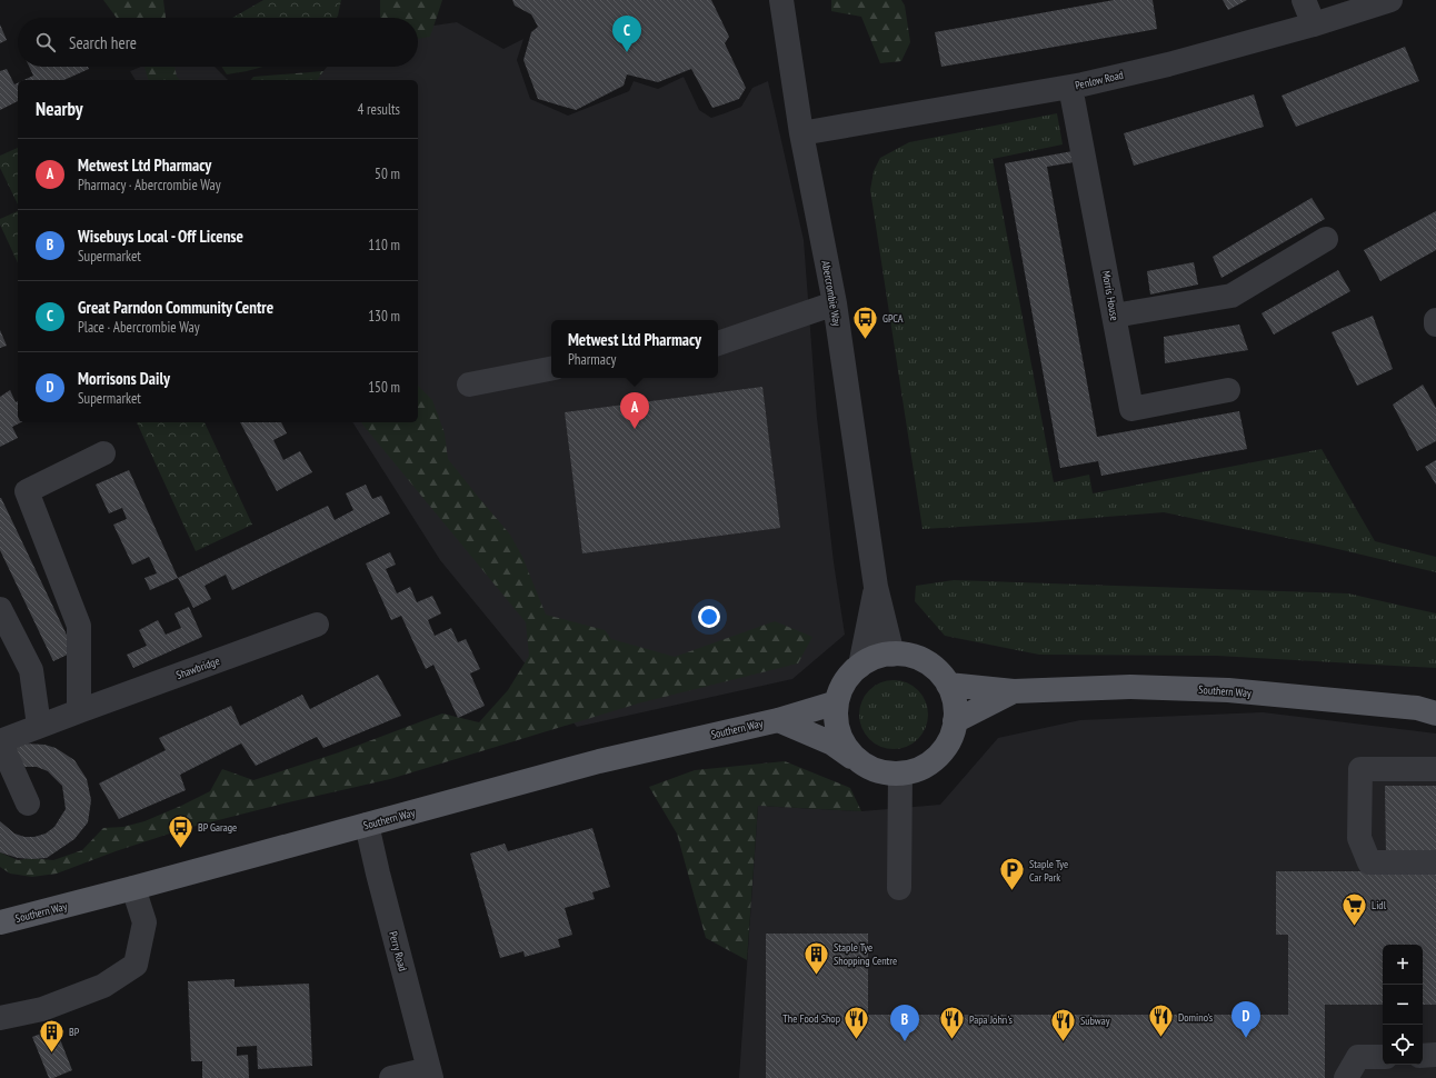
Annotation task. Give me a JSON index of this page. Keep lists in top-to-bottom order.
{
  "streets": {
    "main road": ["Southern Way"],
    "street": [
      "Penlow Road",
      "Abercrombie Way",
      "Morris House",
      "Shawbridge",
      "Perry Road"
    ]
  },
  "crossings": [
    ["Penlow Road", "Abercrombie Way"],
    ["Penlow Road", "Morris House"],
    ["Abercrombie Way", "Southern Way"],
    ["Southern Way", "Perry Road"]
  ],
  "places": {
    "bus stop": ["GPCA", "BP Garage"],
    "parking": ["Staple Tye Car Park"],
    "supermarket": ["Lidl"],
    "building": ["Staple Tye Shopping Centre", "BP"],
    "restaurant": [
      "Domino's",
      "The Food Shop",
      "Papa John's",
      "Subway"
    ]
  },
  "page": {
    "pins": [
      "C",
      "A",
      "D",
      "B"
    ],
    "search": "Search here",
    "heading": ["Nearby", "4 results"],
    "list": [
      {
        "mark": "A",
        "name": "Metwest Ltd Pharmacy",
        "note": "Pharmacy · Abercrombie Way",
        "value": "50 m"
      },
      {
        "mark": "B",
        "name": "Wisebuys Local - Off License",
        "note": "Supermarket",
        "value": "110 m"
      },
      {
        "mark": "C",
        "name": "Great Parndon Community Centre",
        "note": "Place · Abercrombie Way",
        "value": "130 m"
      },
      {
        "mark": "D",
        "name": "Morrisons Daily",
        "note": "Supermarket",
        "value": "150 m"
      }
    ],
    "popup": ["Metwest Ltd Pharmacy", "Pharmacy"],
    "map_buttons": ["+", "−"]
  }
}
